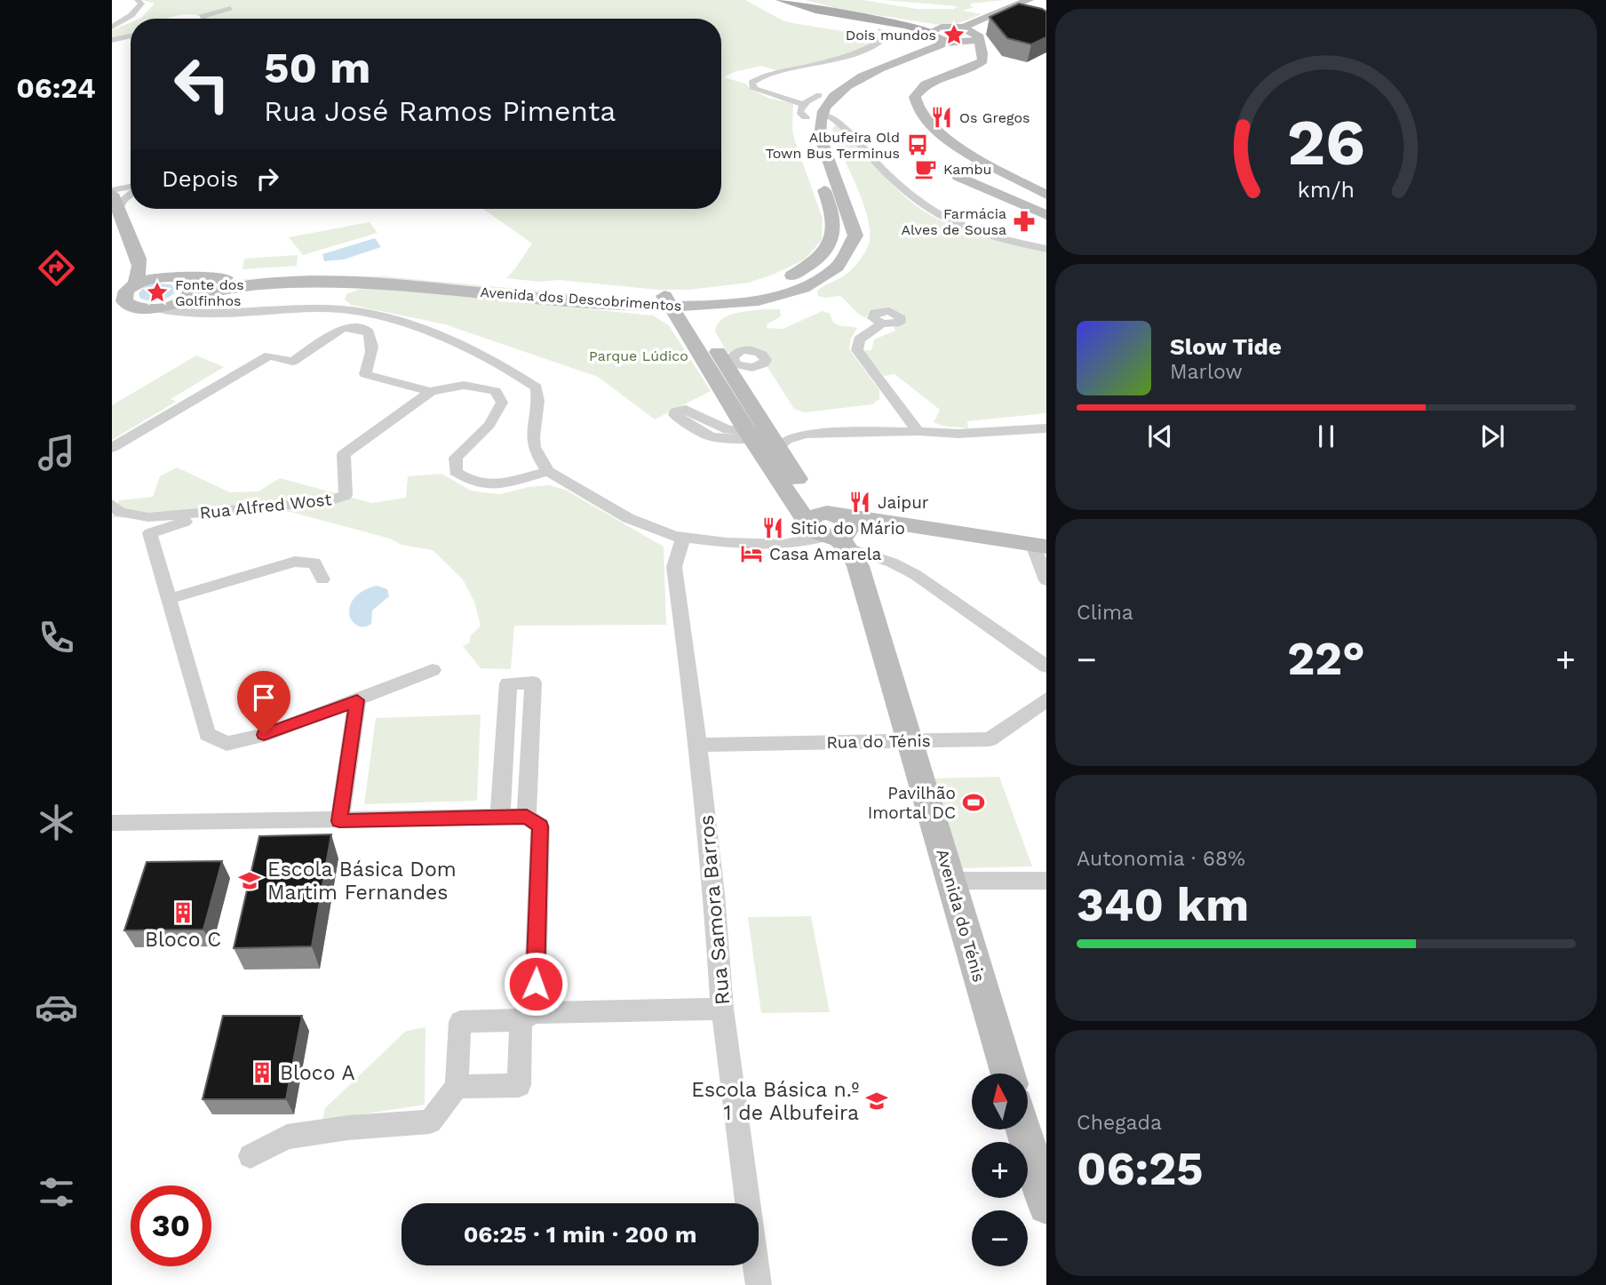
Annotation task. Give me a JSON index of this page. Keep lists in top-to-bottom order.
{
  "streets": {
    "main road": ["Avenida dos Descobrimentos", "Avenida do Ténis"],
    "street": ["Rua Alfred Wost", "Rua do Ténis", "Rua Samora Barros"]
  },
  "crossings": [
    ["Rua do Ténis", "Rua Samora Barros"],
    ["Rua do Ténis", "Avenida do Ténis"]
  ],
  "parks": ["Parque Lúdico"],
  "places": {
    "place": ["Dois mundos", "Fonte dos Golfinhos"],
    "restaurant": ["Os Gregos", "Jaipur", "Sitio do Mário"],
    "bus stop": ["Albufeira Old Town Bus Terminus"],
    "cafe": ["Kambu"],
    "pharmacy": ["Farmácia Alves de Sousa"],
    "hotel": ["Casa Amarela"],
    "sports": ["Pavilhão Imortal DC"],
    "school or university": ["Escola Básica Dom Martim Fernandes", "Escola Básica n.º 1 de Albufeira"],
    "building": ["Bloco C", "Bloco A"]
  },
  "north": "top",
  "page": {
    "tabs": "06:24",
    "turn": ["50 m", "Rua José Ramos Pimenta"],
    "then": "Depois",
    "song": ["Slow Tide", "Marlow"],
    "tile": [
      "Clima",
      ["Autonomia · 68%", "340 km"],
      ["Chegada", "06:25"]
    ],
    "heat": ["−", "22°", "+"],
    "map_buttons": ["+", "−"],
    "limit": "30",
    "trip": "06:25 · 1 min · 200 m",
    "gauge": ["26", "km/h"]
  }
}
